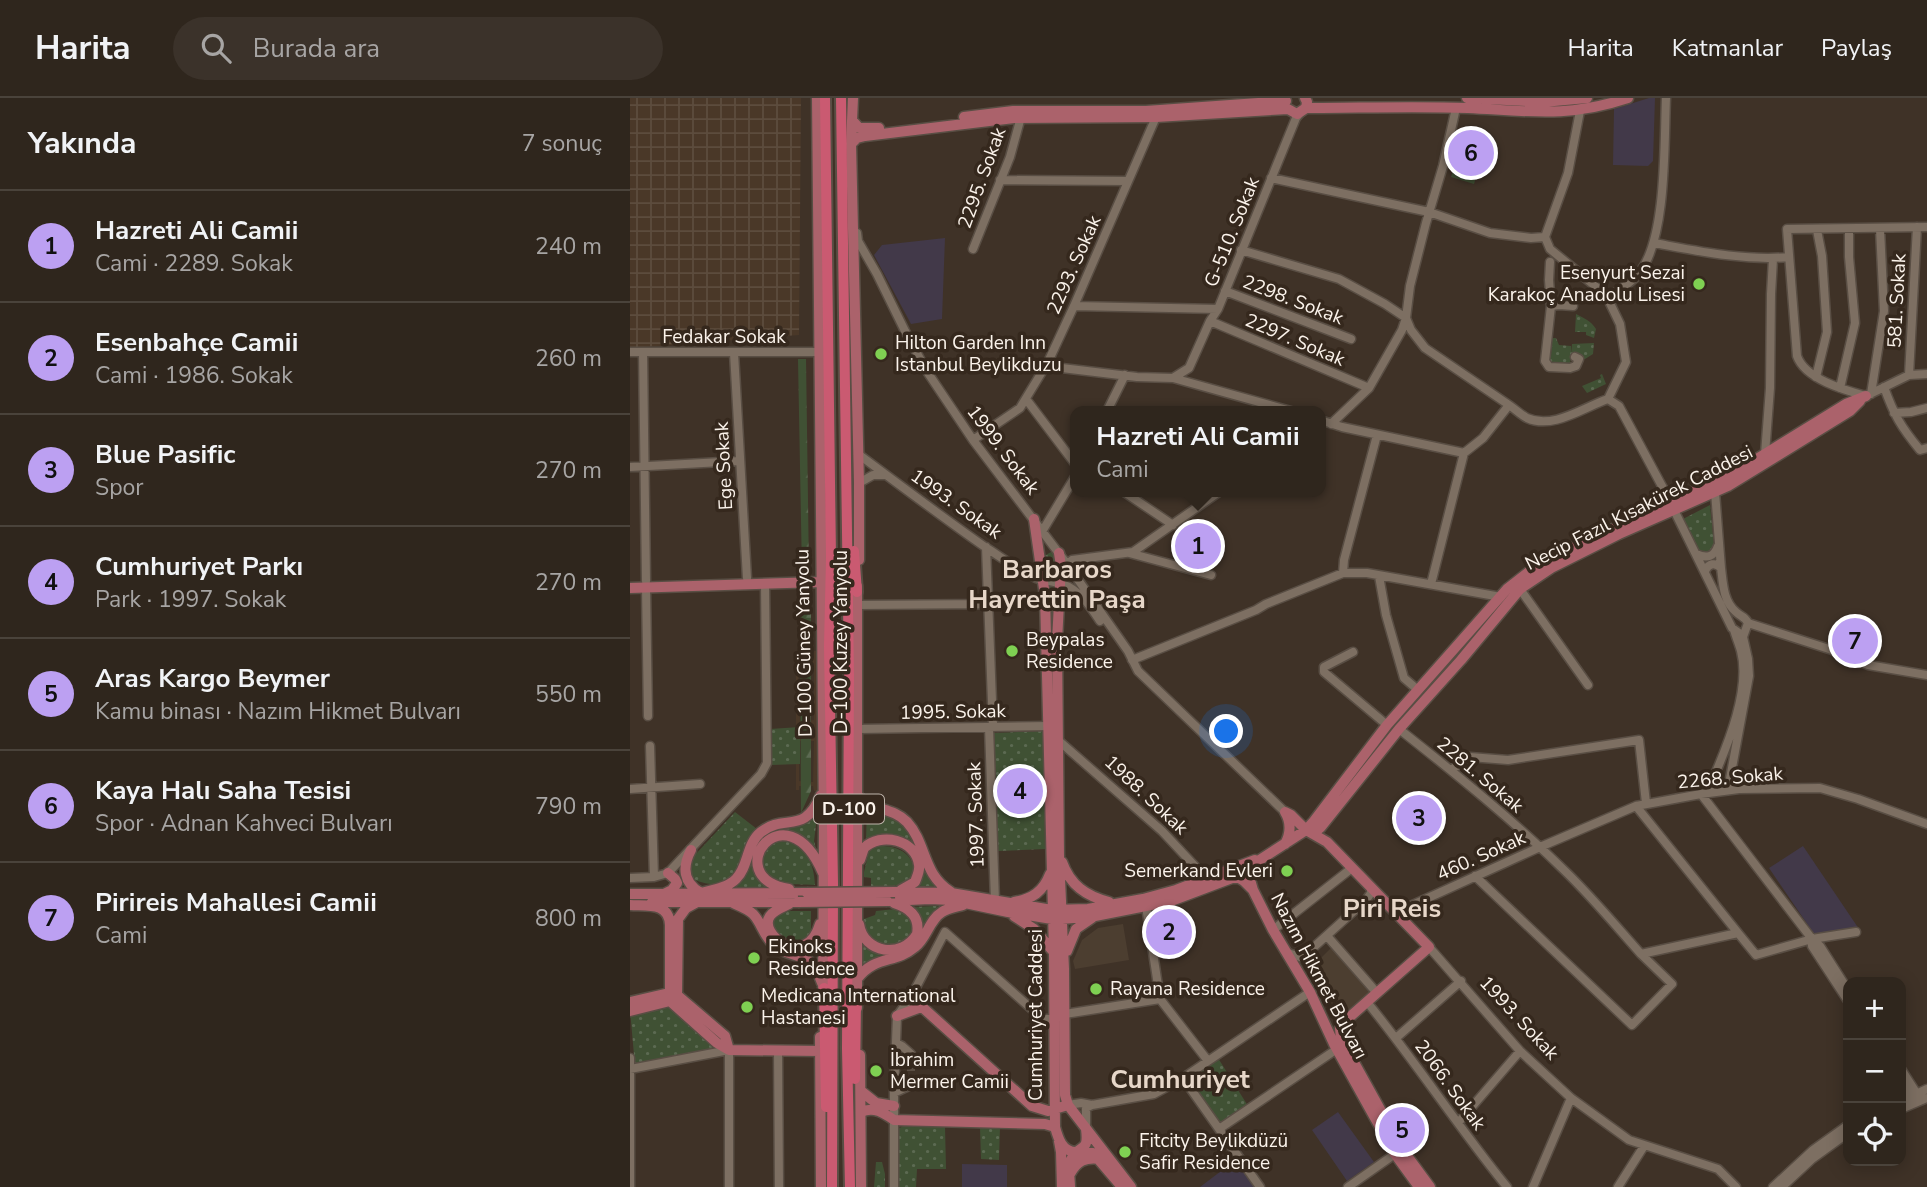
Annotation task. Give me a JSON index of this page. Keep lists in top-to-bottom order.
{
  "streets": {
    "highway": ["D-100"],
    "main road": [
      "1993. Sokak",
      "Necip Fazıl Kısakürek Caddesi",
      "D-100 Kuzey Yanyolu",
      "D-100 Güney Yanyolu",
      "Nazım Hikmet Bulvarı",
      "Cumhuriyet Caddesi"
    ],
    "street": [
      "2295. Sokak",
      "G-510. Sokak",
      "2293. Sokak",
      "2298. Sokak",
      "581. Sokak",
      "Fedakar Sokak",
      "2297. Sokak",
      "1999. Sokak",
      "Ege Sokak",
      "1995. Sokak",
      "2281. Sokak",
      "2268. Sokak",
      "1988. Sokak",
      "1997. Sokak",
      "460. Sokak",
      "2066. Sokak"
    ]
  },
  "crossings": [
    ["G-510. Sokak", "2293. Sokak"],
    ["G-510. Sokak", "2298. Sokak"],
    ["2293. Sokak", "1999. Sokak"],
    ["581. Sokak", "Necip Fazıl Kısakürek Caddesi"],
    ["Fedakar Sokak", "Ege Sokak"],
    ["Fedakar Sokak", "D-100 Güney Yanyolu"],
    ["1999. Sokak", "D-100 Kuzey Yanyolu"],
    ["1993. Sokak", "Necip Fazıl Kısakürek Caddesi"],
    ["1993. Sokak", "D-100 Kuzey Yanyolu"],
    ["1993. Sokak", "1997. Sokak"],
    ["1993. Sokak", "460. Sokak"],
    ["Necip Fazıl Kısakürek Caddesi", "2281. Sokak"],
    ["D-100 Kuzey Yanyolu", "1995. Sokak"],
    ["1995. Sokak", "1997. Sokak"],
    ["2281. Sokak", "2268. Sokak"],
    ["2281. Sokak", "460. Sokak"],
    ["2268. Sokak", "460. Sokak"],
    ["1988. Sokak", "Nazım Hikmet Bulvarı"],
    ["1997. Sokak", "Nazım Hikmet Bulvarı"],
    ["Nazım Hikmet Bulvarı", "Cumhuriyet Caddesi"]
  ],
  "districts": ["Barbaros Hayrettin Paşa", "Piri Reis", "Cumhuriyet"],
  "places": [
    "Esenyurt Sezai Karakoç Anadolu Lisesi",
    "Hilton Garden Inn Istanbul Beylikduzu",
    "Beypalas Residence",
    "Semerkand Evleri",
    "Ekinoks Residence",
    "Rayana Residence",
    "Medicana International Hastanesi",
    "İbrahim Mermer Camii",
    "Fitcity Beylikdüzü Safir Residence"
  ],
  "page": {
    "header": "Harita",
    "search": "Burada ara",
    "nav": ["Harita", "Katmanlar", "Paylaş"],
    "heading": ["Yakında", "7 sonuç"],
    "pins": [
      "6",
      "1",
      "7",
      "4",
      "3",
      "2",
      "5"
    ],
    "list": [
      {
        "mark": "1",
        "name": "Hazreti Ali Camii",
        "note": "Cami · 2289. Sokak",
        "value": "240 m"
      },
      {
        "mark": "2",
        "name": "Esenbahçe Camii",
        "note": "Cami · 1986. Sokak",
        "value": "260 m"
      },
      {
        "mark": "3",
        "name": "Blue Pasific",
        "note": "Spor",
        "value": "270 m"
      },
      {
        "mark": "4",
        "name": "Cumhuriyet Parkı",
        "note": "Park · 1997. Sokak",
        "value": "270 m"
      },
      {
        "mark": "5",
        "name": "Aras Kargo Beymer",
        "note": "Kamu binası · Nazım Hikmet Bulvarı",
        "value": "550 m"
      },
      {
        "mark": "6",
        "name": "Kaya Halı Saha Tesisi",
        "note": "Spor · Adnan Kahveci Bulvarı",
        "value": "790 m"
      },
      {
        "mark": "7",
        "name": "Pirireis Mahallesi Camii",
        "note": "Cami",
        "value": "800 m"
      }
    ],
    "popup": ["Hazreti Ali Camii", "Cami"],
    "map_buttons": ["+", "−"]
  }
}
